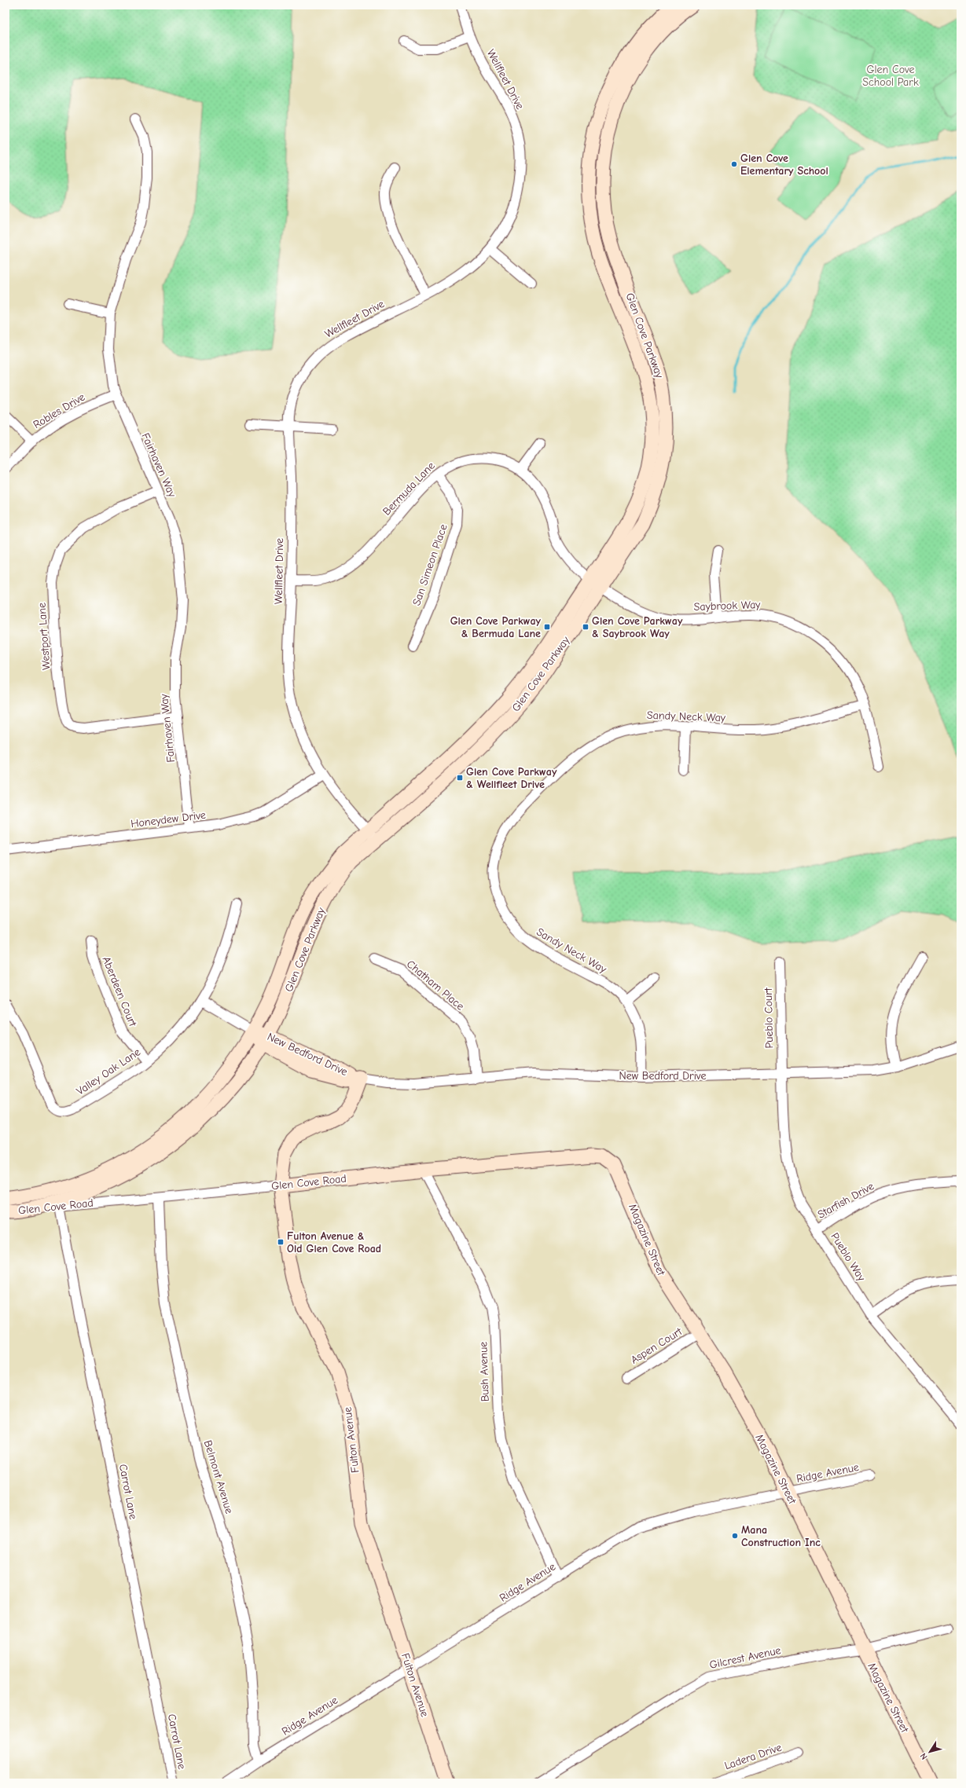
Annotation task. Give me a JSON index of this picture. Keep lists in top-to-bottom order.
{
  "streets": {
    "main road": [
      "Glen Cove Parkway",
      "New Bedford Drive",
      "Glen Cove Road",
      "Magazine Street",
      "Fulton Avenue"
    ],
    "street": [
      "Wellfleet Drive",
      "Robles Drive",
      "Fairhaven Way",
      "Bermuda Lane",
      "San Simeon Place",
      "Saybrook Way",
      "Westport Lane",
      "Sandy Neck Way",
      "Honeydew Drive",
      "Chatham Place",
      "Aberdeen Court",
      "Pueblo Court",
      "Valley Oak Lane",
      "Starfish Drive",
      "Pueblo Way",
      "Aspen Court",
      "Bush Avenue",
      "Ridge Avenue",
      "Belmont Avenue",
      "Carrot Lane",
      "Gilcrest Avenue",
      "Ladera Drive"
    ]
  },
  "crossings": [
    ["Wellfleet Drive", "Glen Cove Parkway"],
    ["Wellfleet Drive", "Bermuda Lane"],
    ["Wellfleet Drive", "Honeydew Drive"],
    ["Glen Cove Parkway", "Bermuda Lane"],
    ["Glen Cove Parkway", "Saybrook Way"],
    ["Glen Cove Parkway", "New Bedford Drive"],
    ["Glen Cove Parkway", "Glen Cove Road"],
    ["Robles Drive", "Fairhaven Way"],
    ["Fairhaven Way", "Westport Lane"],
    ["Fairhaven Way", "Honeydew Drive"],
    ["Bermuda Lane", "San Simeon Place"],
    ["Bermuda Lane", "Saybrook Way"],
    ["Saybrook Way", "Sandy Neck Way"],
    ["Sandy Neck Way", "New Bedford Drive"],
    ["Chatham Place", "New Bedford Drive"],
    ["Aberdeen Court", "Valley Oak Lane"],
    ["Pueblo Court", "New Bedford Drive"],
    ["Pueblo Court", "Pueblo Way"],
    ["New Bedford Drive", "Valley Oak Lane"],
    ["New Bedford Drive", "Pueblo Way"],
    ["New Bedford Drive", "Fulton Avenue"],
    ["Glen Cove Road", "Magazine Street"],
    ["Glen Cove Road", "Bush Avenue"],
    ["Glen Cove Road", "Fulton Avenue"],
    ["Glen Cove Road", "Belmont Avenue"],
    ["Glen Cove Road", "Carrot Lane"],
    ["Starfish Drive", "Pueblo Way"],
    ["Magazine Street", "Aspen Court"],
    ["Magazine Street", "Ridge Avenue"],
    ["Magazine Street", "Gilcrest Avenue"],
    ["Bush Avenue", "Ridge Avenue"],
    ["Fulton Avenue", "Ridge Avenue"],
    ["Ridge Avenue", "Belmont Avenue"]
  ],
  "parks": ["Glen Cove School Park"],
  "places": {
    "other": ["Glen Cove Elementary School", "Mana Construction Inc"],
    "transit": [
      "Glen Cove Parkway & Bermuda Lane",
      "Glen Cove Parkway & Saybrook Way",
      "Glen Cove Parkway & Wellfleet Drive",
      "Fulton Avenue & Old Glen Cove Road"
    ]
  },
  "north": "bottom left"
}
